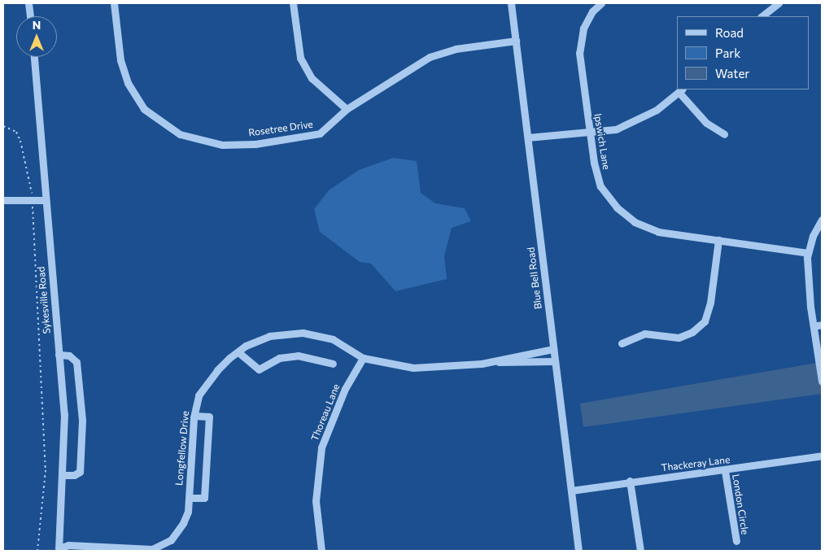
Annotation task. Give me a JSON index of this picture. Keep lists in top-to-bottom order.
{
  "streets": {
    "street": [
      "Rosetree Drive",
      "Ipswich Lane",
      "Blue Bell Road",
      "Sykesville Road",
      "Thoreau Lane",
      "Longfellow Drive",
      "Thackeray Lane",
      "London Circle"
    ]
  },
  "crossings": [
    ["Rosetree Drive", "Blue Bell Road"],
    ["Blue Bell Road", "Longfellow Drive"],
    ["Blue Bell Road", "Thackeray Lane"],
    ["Sykesville Road", "Longfellow Drive"],
    ["Thoreau Lane", "Longfellow Drive"],
    ["Thackeray Lane", "London Circle"]
  ],
  "legend": ["Road", "Park", "Water"],
  "north": "top"
}
